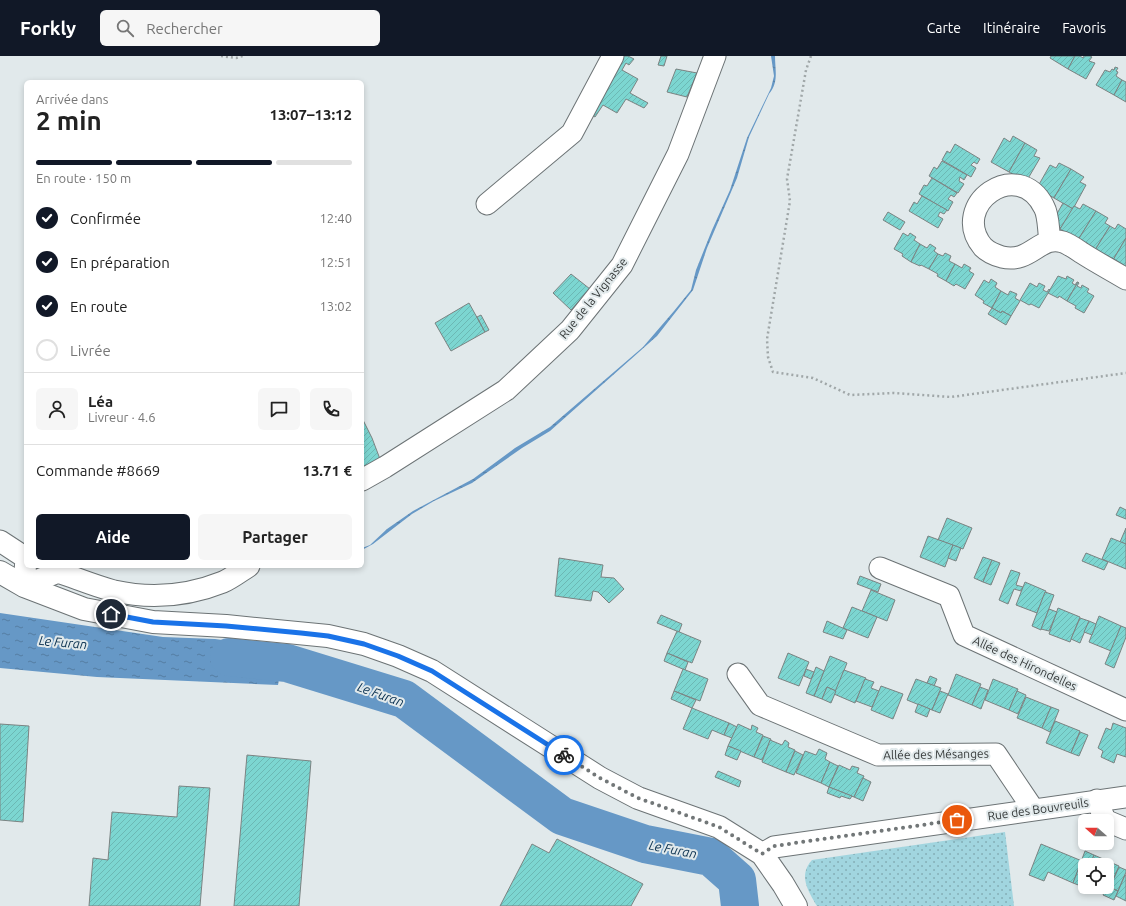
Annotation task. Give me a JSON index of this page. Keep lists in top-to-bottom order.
{
  "streets": {
    "street": [
      "Rue de la Vignasse",
      "Allée des Hirondelles",
      "Allée des Mésanges",
      "Rue des Bouvreuils"
    ]
  },
  "crossings": [
    ["Allée des Mésanges", "Rue des Bouvreuils"]
  ],
  "water": ["Le Furan"],
  "north": "left",
  "page": {
    "header": "Forkly",
    "search": "Rechercher",
    "nav": ["Carte", "Itinéraire", "Favoris"],
    "heading": ["2 min", "Arrivée dans", "13:07–13:12"],
    "panel": [
      "Léa",
      "Livreur · 4.6",
      "Commande #8669",
      "13.71 €"
    ],
    "bar": "En route · 150 m",
    "list": [
      ["Confirmée", "12:40"],
      ["En préparation", "12:51"],
      ["En route", "13:02"],
      "Livrée"
    ],
    "buttons": ["Aide", "Partager"]
  }
}
